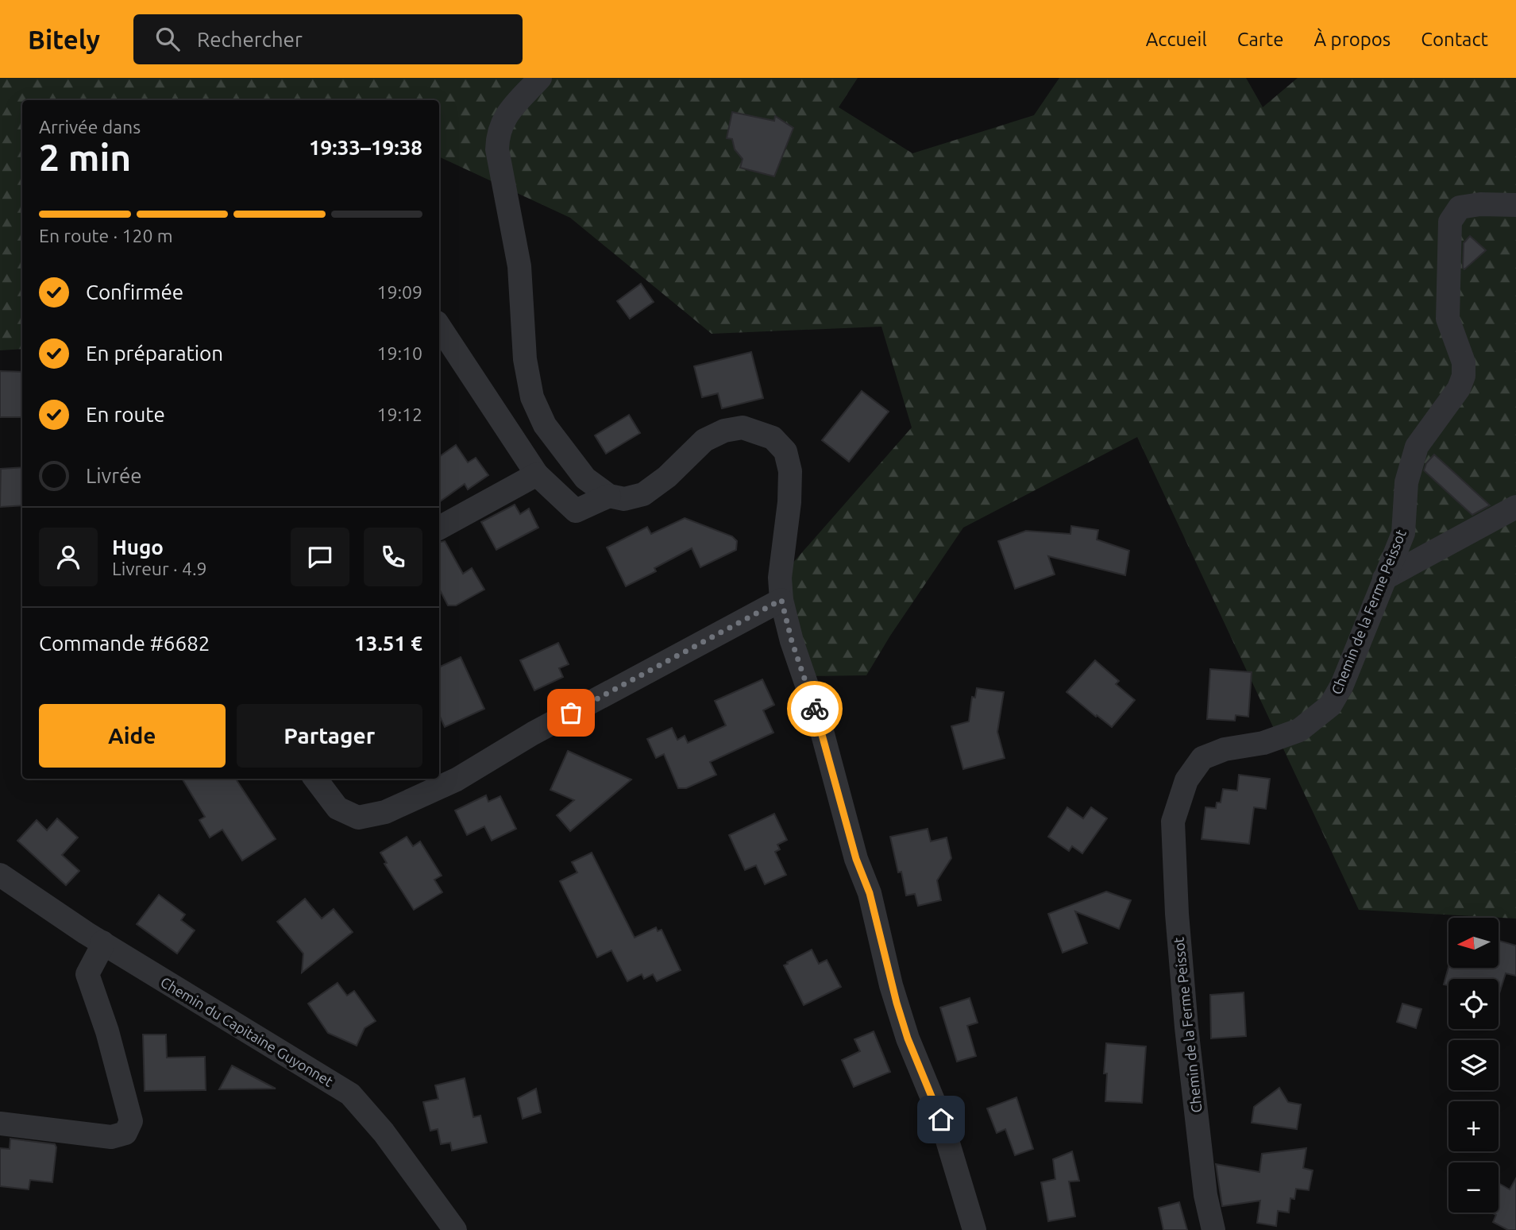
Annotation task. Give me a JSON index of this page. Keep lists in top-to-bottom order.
{
  "streets": {
    "street": ["Chemin de la Ferme Peissot", "Chemin du Capitaine Guyonnet"]
  },
  "north": "left",
  "page": {
    "header": "Bitely",
    "search": "Rechercher",
    "nav": [
      "Accueil",
      "Carte",
      "À propos",
      "Contact"
    ],
    "heading": ["2 min", "Arrivée dans", "19:33–19:38"],
    "panel": [
      "Hugo",
      "Livreur · 4.9",
      "Commande #6682",
      "13.51 €"
    ],
    "bar": "En route · 120 m",
    "list": [
      ["Confirmée", "19:09"],
      ["En préparation", "19:10"],
      ["En route", "19:12"],
      "Livrée"
    ],
    "buttons": ["Aide", "Partager"],
    "map_buttons": ["+", "−"]
  }
}
